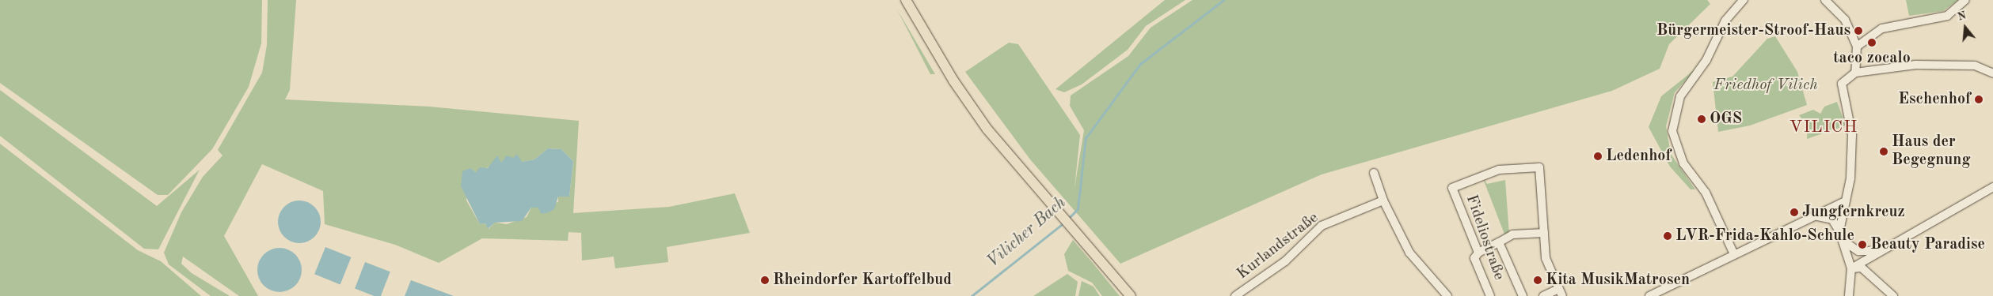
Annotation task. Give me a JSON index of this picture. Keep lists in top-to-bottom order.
{
  "streets": {
    "street": ["Fideliostraße", "Kurlandstraße"]
  },
  "districts": ["VILICH"],
  "water": ["Vilicher Bach"],
  "parks": ["Friedhof Vilich"],
  "places": [
    "Bürgermeister-Stroof-Haus",
    "taco zocalo",
    "Eschenhof",
    "OGS",
    "Haus der Begegnung",
    "Ledenhof",
    "Jungfernkreuz",
    "LVR-Frida-Kahlo-Schule",
    "Beauty Paradise",
    "Rheindorfer Kartoffelbud",
    "Kita MusikMatrosen"
  ],
  "north": "top"
}
